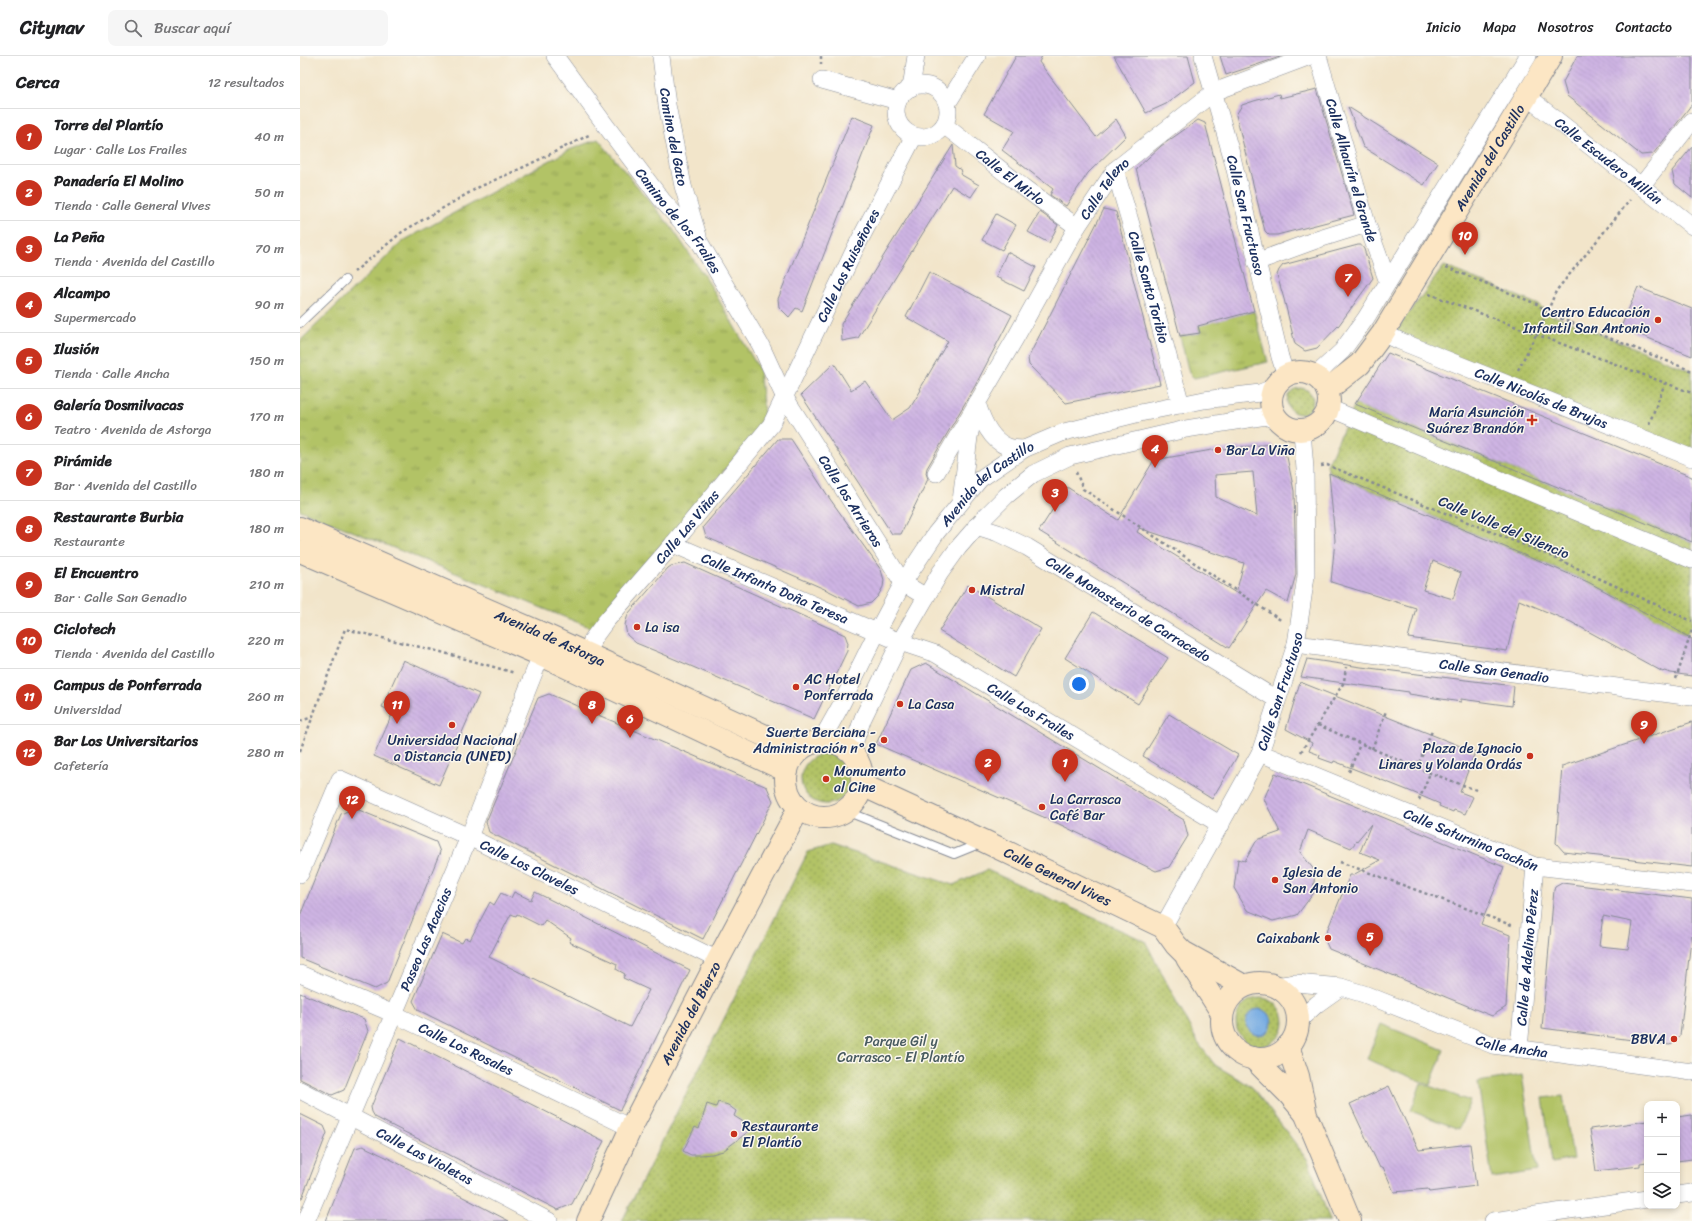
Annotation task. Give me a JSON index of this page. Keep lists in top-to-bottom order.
{
  "streets": {
    "main road": [
      "Avenida del Castillo",
      "Avenida de Astorga",
      "Calle General Vives",
      "Avenida del Bierzo"
    ],
    "street": [
      "Camino del Gato",
      "Calle Escudero Millán",
      "Calle Alhaurín el Grande",
      "Calle El Mirlo",
      "Calle Teleno",
      "Calle San Fructuoso",
      "Camino de los Frailes",
      "Calle Los Ruiseñores",
      "Calle Santo Toribio",
      "Calle Nicolás de Brujas",
      "Calle los Arrieros",
      "Calle Las Viñas",
      "Calle Infanta Doña Teresa",
      "Calle Monasterio de Carracedo",
      "Calle San Genadio",
      "Calle Los Frailes",
      "Calle Saturnino Cachón",
      "Calle Los Claveles",
      "Paseo Las Acacias",
      "Calle de Adelino Pérez",
      "Calle Ancha",
      "Calle Los Rosales",
      "Calle Las Violetas"
    ],
    "path": ["Calle Valle del Silencio"]
  },
  "crossings": [
    ["Camino del Gato", "Camino de los Frailes"],
    ["Avenida del Castillo", "Calle Escudero Millán"],
    ["Avenida del Castillo", "Calle Alhaurín el Grande"],
    ["Avenida del Castillo", "Calle Teleno"],
    ["Avenida del Castillo", "Calle San Fructuoso"],
    ["Avenida del Castillo", "Calle Santo Toribio"],
    ["Avenida del Castillo", "Calle Nicolás de Brujas"],
    ["Avenida del Castillo", "Calle los Arrieros"],
    ["Avenida del Castillo", "Calle Infanta Doña Teresa"],
    ["Avenida del Castillo", "Calle Monasterio de Carracedo"],
    ["Avenida del Castillo", "Avenida de Astorga"],
    ["Avenida del Castillo", "Calle Los Frailes"],
    ["Avenida del Castillo", "Calle General Vives"],
    ["Avenida del Castillo", "Avenida del Bierzo"],
    ["Calle El Mirlo", "Calle Teleno"],
    ["Calle El Mirlo", "Calle Los Ruiseñores"],
    ["Calle Teleno", "Calle San Fructuoso"],
    ["Calle Teleno", "Calle Santo Toribio"],
    ["Calle San Fructuoso", "Calle Valle del Silencio"],
    ["Calle San Fructuoso", "Calle Monasterio de Carracedo"],
    ["Calle San Fructuoso", "Calle San Genadio"],
    ["Calle San Fructuoso", "Calle Los Frailes"],
    ["Calle San Fructuoso", "Calle Saturnino Cachón"],
    ["Calle San Fructuoso", "Calle General Vives"],
    ["Camino de los Frailes", "Calle Los Ruiseñores"],
    ["Camino de los Frailes", "Calle los Arrieros"],
    ["Camino de los Frailes", "Calle Las Viñas"],
    ["Calle Los Ruiseñores", "Calle los Arrieros"],
    ["Calle Los Ruiseñores", "Calle Las Viñas"],
    ["Calle los Arrieros", "Calle Las Viñas"],
    ["Calle Las Viñas", "Calle Infanta Doña Teresa"],
    ["Calle Las Viñas", "Avenida de Astorga"],
    ["Calle Infanta Doña Teresa", "Calle Los Frailes"],
    ["Avenida de Astorga", "Calle General Vives"],
    ["Avenida de Astorga", "Paseo Las Acacias"],
    ["Avenida de Astorga", "Avenida del Bierzo"],
    ["Calle Saturnino Cachón", "Calle de Adelino Pérez"],
    ["Calle Los Claveles", "Paseo Las Acacias"],
    ["Calle Los Claveles", "Avenida del Bierzo"],
    ["Calle General Vives", "Avenida del Bierzo"],
    ["Calle General Vives", "Calle Ancha"],
    ["Paseo Las Acacias", "Calle Los Rosales"],
    ["Paseo Las Acacias", "Calle Las Violetas"],
    ["Calle de Adelino Pérez", "Calle Ancha"],
    ["Avenida del Bierzo", "Calle Los Rosales"]
  ],
  "parks": ["Parque Gil y Carrasco - El Plantío"],
  "places": {
    "other": [
      "Centro Educación Infantil San Antonio",
      "Bar La Viña",
      "Mistral",
      "La isa",
      "AC Hotel Ponferrada",
      "La Casa",
      "Universidad Nacional a Distancia (UNED)",
      "Suerte Berciana - Administración n° 8",
      "Plaza de Ignacio Linares y Yolanda Ordás",
      "Monumento al Cine",
      "La Carrasca Café Bar",
      "Iglesia de San Antonio",
      "Caixabank",
      "BBVA",
      "Restaurante El Plantío"
    ],
    "health": ["María Asunción Suárez Brandón"]
  },
  "page": {
    "header": "Citynav",
    "search": "Buscar aquí",
    "nav": [
      "Inicio",
      "Mapa",
      "Nosotros",
      "Contacto"
    ],
    "heading": ["Cerca", "12 resultados"],
    "list": [
      {
        "mark": "1",
        "name": "Torre del Plantío",
        "note": "Lugar · Calle Los Frailes",
        "value": "40 m"
      },
      {
        "mark": "2",
        "name": "Panadería El Molino",
        "note": "Tienda · Calle General Vives",
        "value": "50 m"
      },
      {
        "mark": "3",
        "name": "La Peña",
        "note": "Tienda · Avenida del Castillo",
        "value": "70 m"
      },
      {
        "mark": "4",
        "name": "Alcampo",
        "note": "Supermercado",
        "value": "90 m"
      },
      {
        "mark": "5",
        "name": "Ilusión",
        "note": "Tienda · Calle Ancha",
        "value": "150 m"
      },
      {
        "mark": "6",
        "name": "Galería Dosmilvacas",
        "note": "Teatro · Avenida de Astorga",
        "value": "170 m"
      },
      {
        "mark": "7",
        "name": "Pirámide",
        "note": "Bar · Avenida del Castillo",
        "value": "180 m"
      },
      {
        "mark": "8",
        "name": "Restaurante Burbia",
        "note": "Restaurante",
        "value": "180 m"
      },
      {
        "mark": "9",
        "name": "El Encuentro",
        "note": "Bar · Calle San Genadio",
        "value": "210 m"
      },
      {
        "mark": "10",
        "name": "Ciclotech",
        "note": "Tienda · Avenida del Castillo",
        "value": "220 m"
      },
      {
        "mark": "11",
        "name": "Campus de Ponferrada",
        "note": "Universidad",
        "value": "260 m"
      },
      {
        "mark": "12",
        "name": "Bar Los Universitarios",
        "note": "Cafetería",
        "value": "280 m"
      }
    ],
    "pins": [
      "10",
      "7",
      "4",
      "3",
      "8",
      "11",
      "6",
      "9",
      "1",
      "2",
      "12",
      "5"
    ],
    "map_buttons": ["+", "−"]
  }
}
